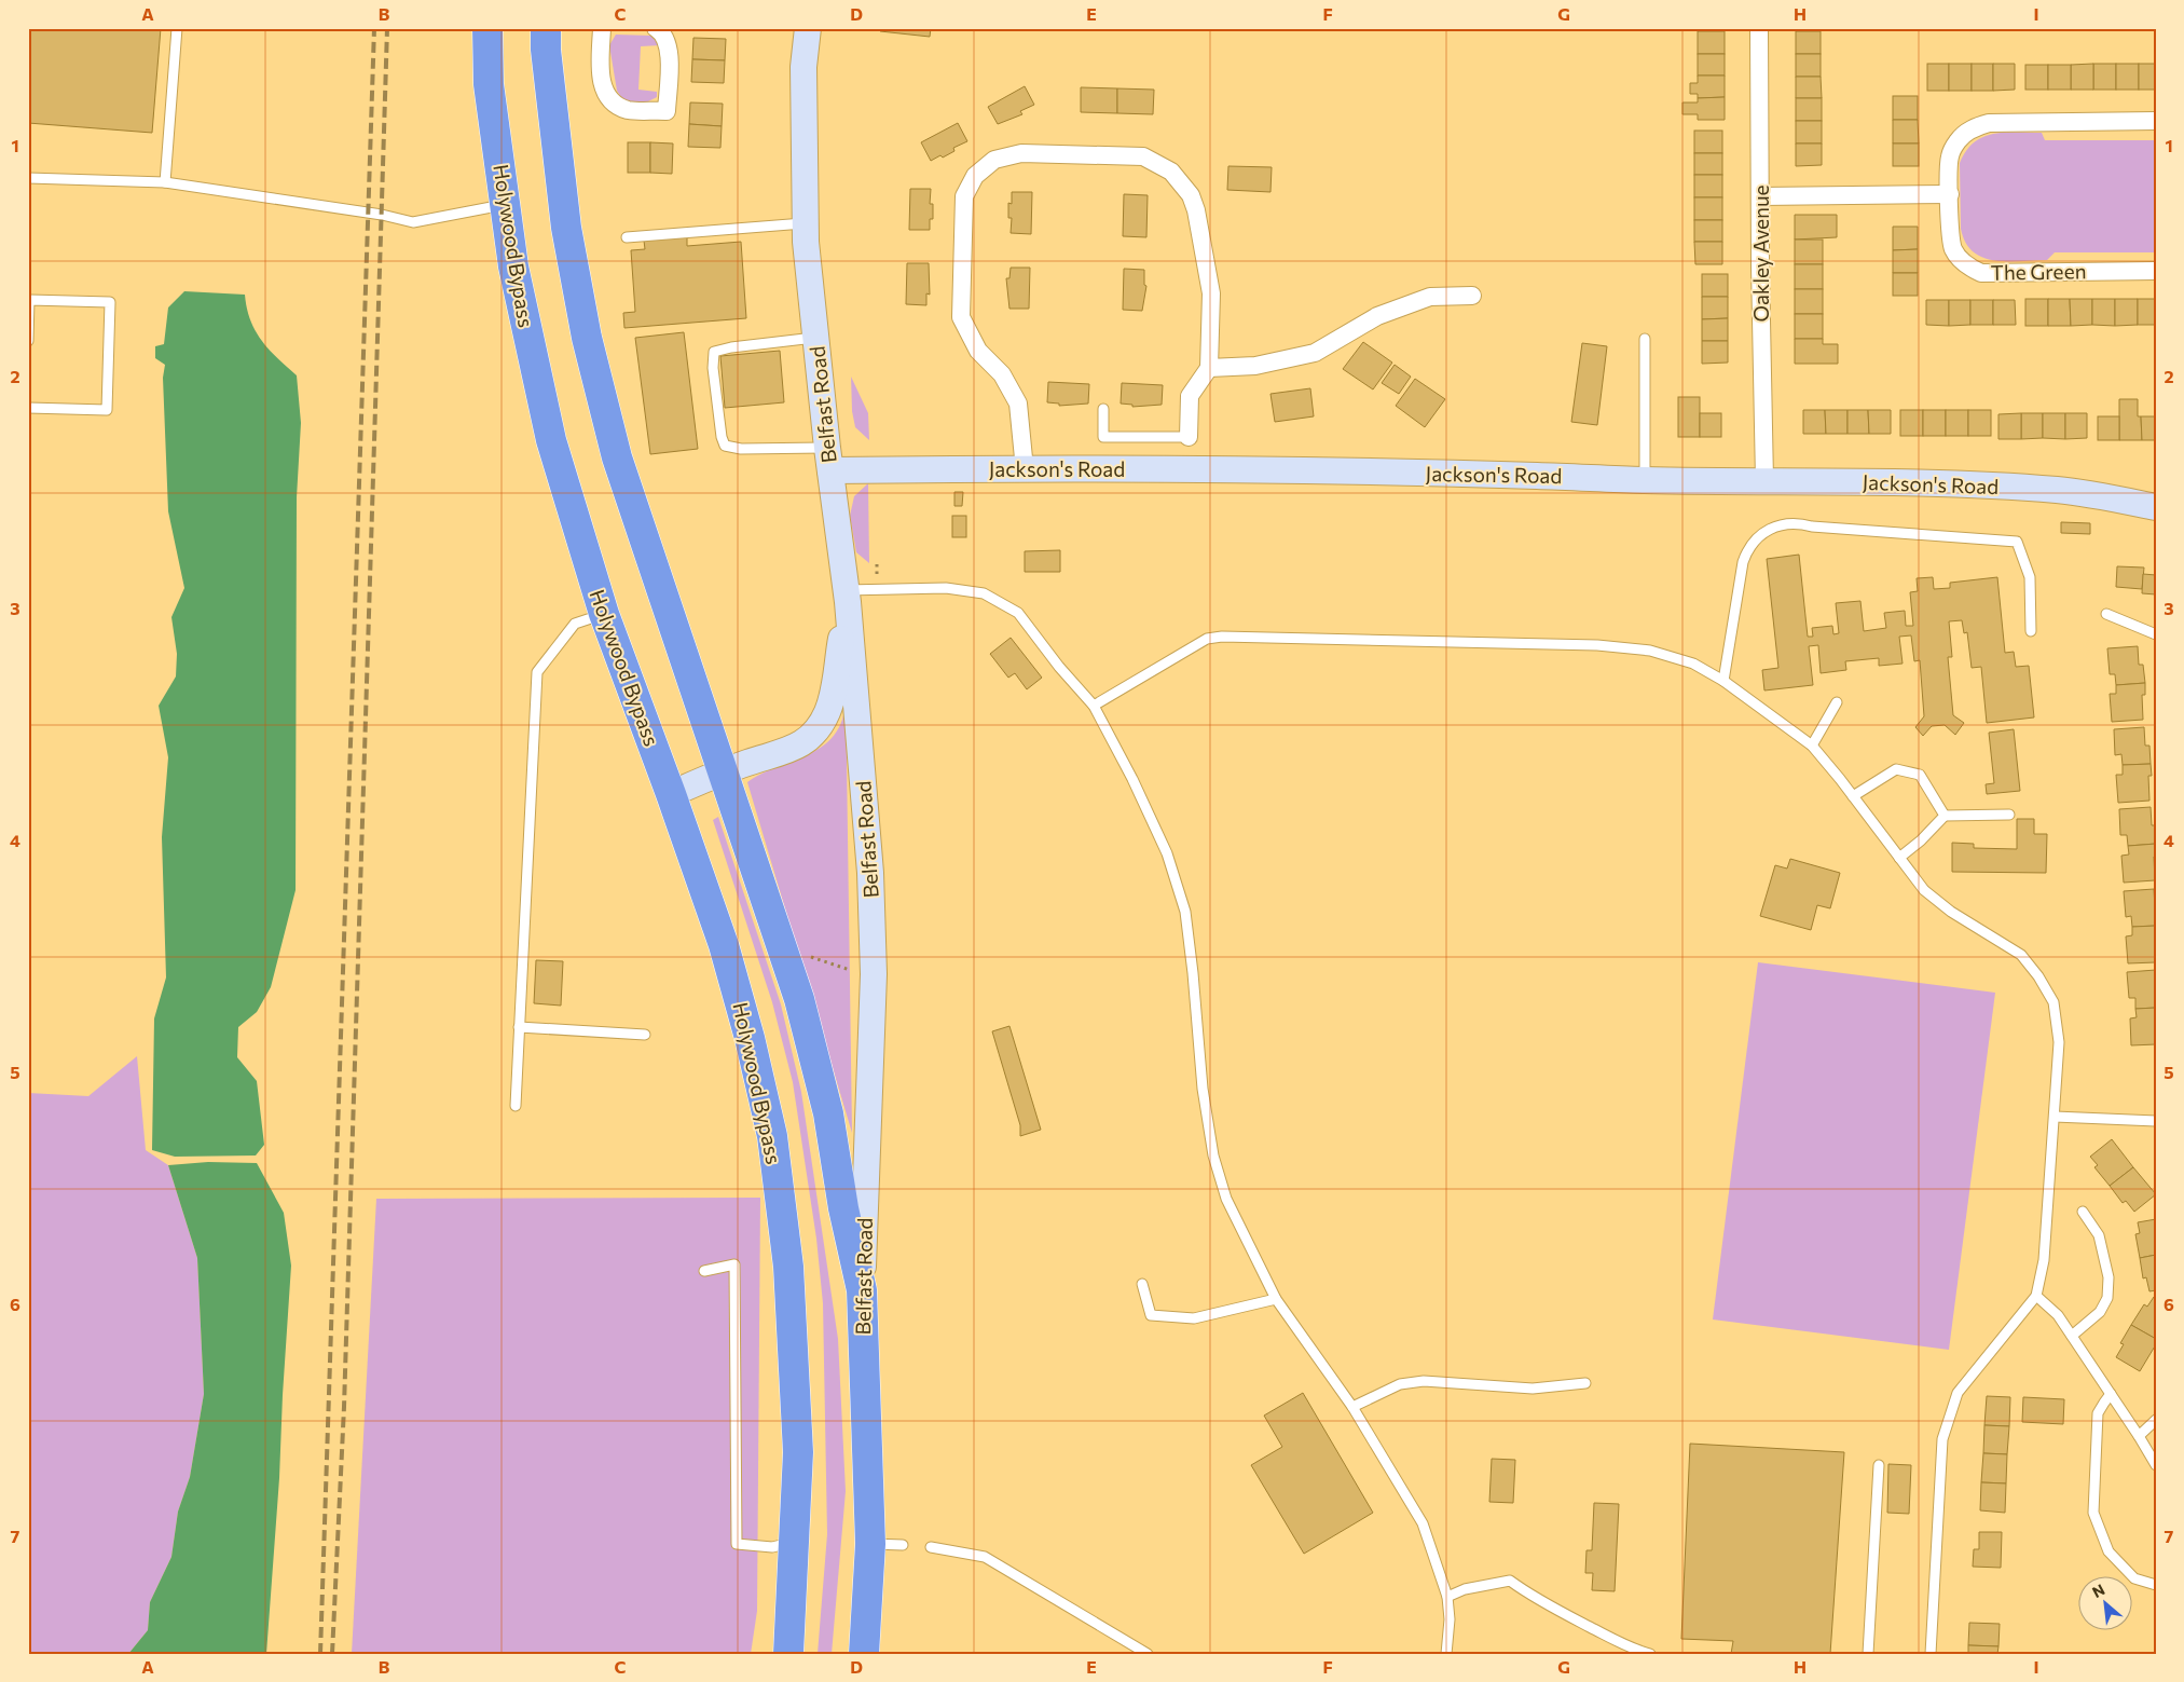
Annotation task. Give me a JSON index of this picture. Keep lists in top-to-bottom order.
{
  "streets": {
    "highway": ["Holywood Bypass", "Belfast Road"],
    "main road": ["Jackson's Road"],
    "street": ["Oakley Avenue", "The Green"]
  },
  "crossings": [
    ["Oakley Avenue", "Jackson's Road"],
    ["Belfast Road", "Jackson's Road"]
  ],
  "north": "top left",
  "grid": {
    "columns": [
      "A",
      "B",
      "C",
      "D",
      "E",
      "F",
      "G",
      "H",
      "I"
    ],
    "rows": [
      "1",
      "2",
      "3",
      "4",
      "5",
      "6",
      "7"
    ]
  }
}
